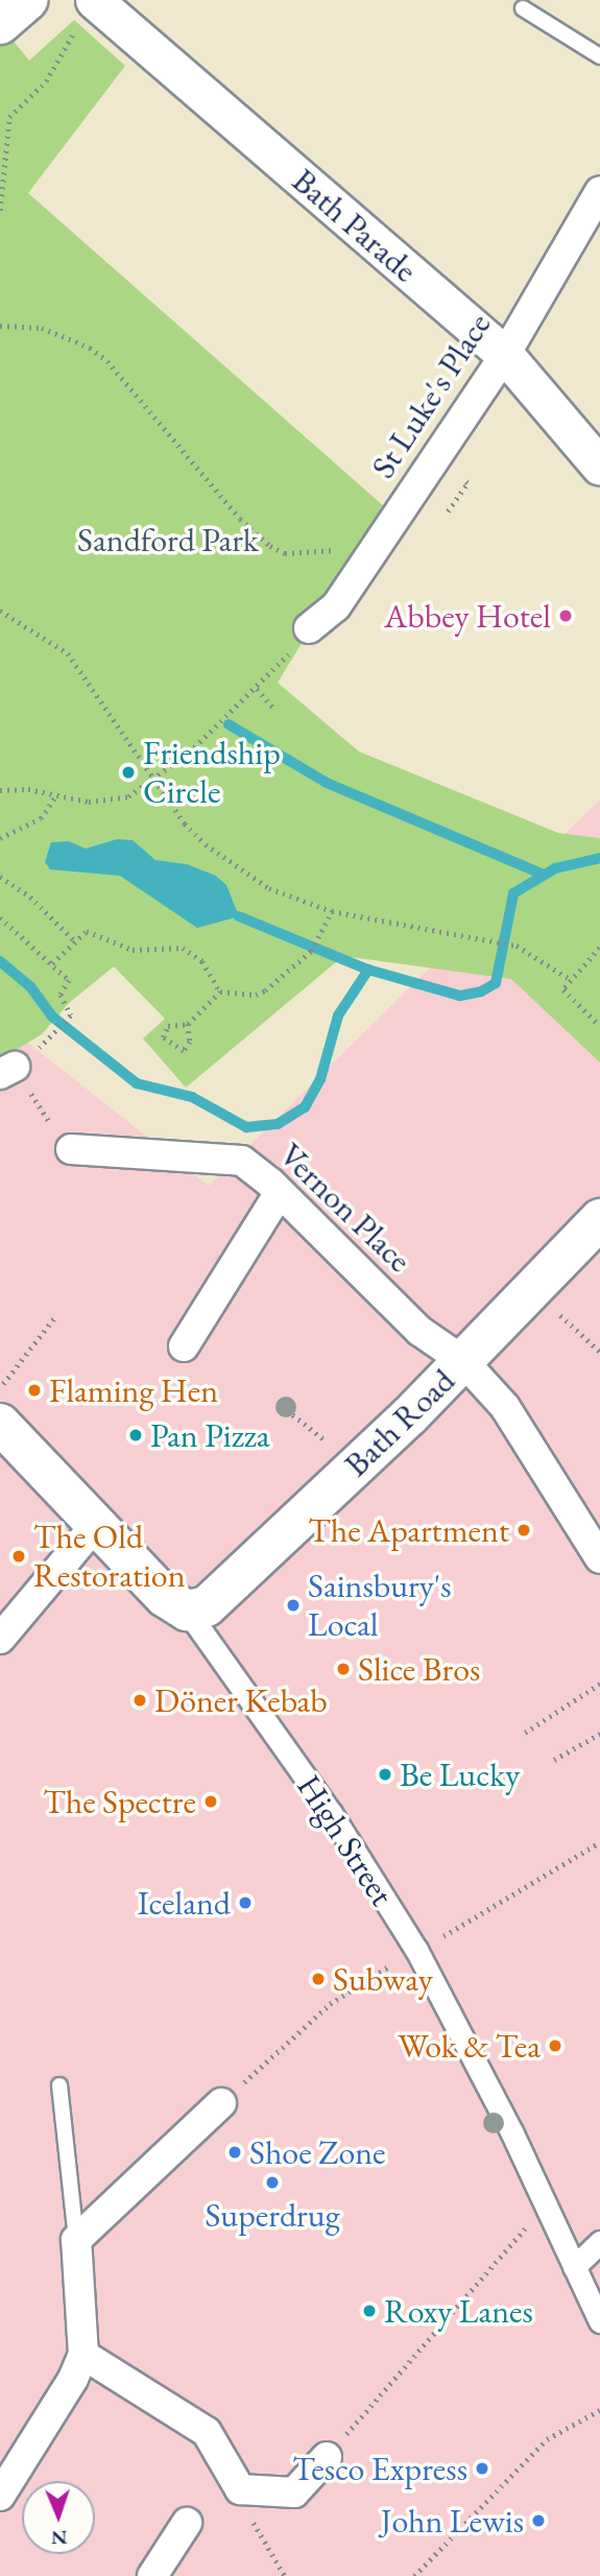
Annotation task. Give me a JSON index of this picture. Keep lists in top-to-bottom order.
{
  "streets": {
    "main road": ["Bath Road", "High Street"],
    "street": ["Bath Parade", "St Luke's Place", "Vernon Place"]
  },
  "crossings": [
    ["Bath Parade", "St Luke's Place"],
    ["Vernon Place", "Bath Road"],
    ["Bath Road", "High Street"]
  ],
  "parks": ["Sandford Park"],
  "places": [
    "Abbey Hotel",
    "Friendship Circle",
    "Flaming Hen",
    "Pan Pizza",
    "The Apartment",
    "The Old Restoration",
    "Sainsbury's Local",
    "Slice Bros",
    "Döner Kebab",
    "Be Lucky",
    "The Spectre",
    "Iceland",
    "Subway",
    "Wok & Tea",
    "Shoe Zone",
    "Superdrug",
    "Roxy Lanes",
    "Tesco Express",
    "John Lewis"
  ],
  "north": "bottom"
}
